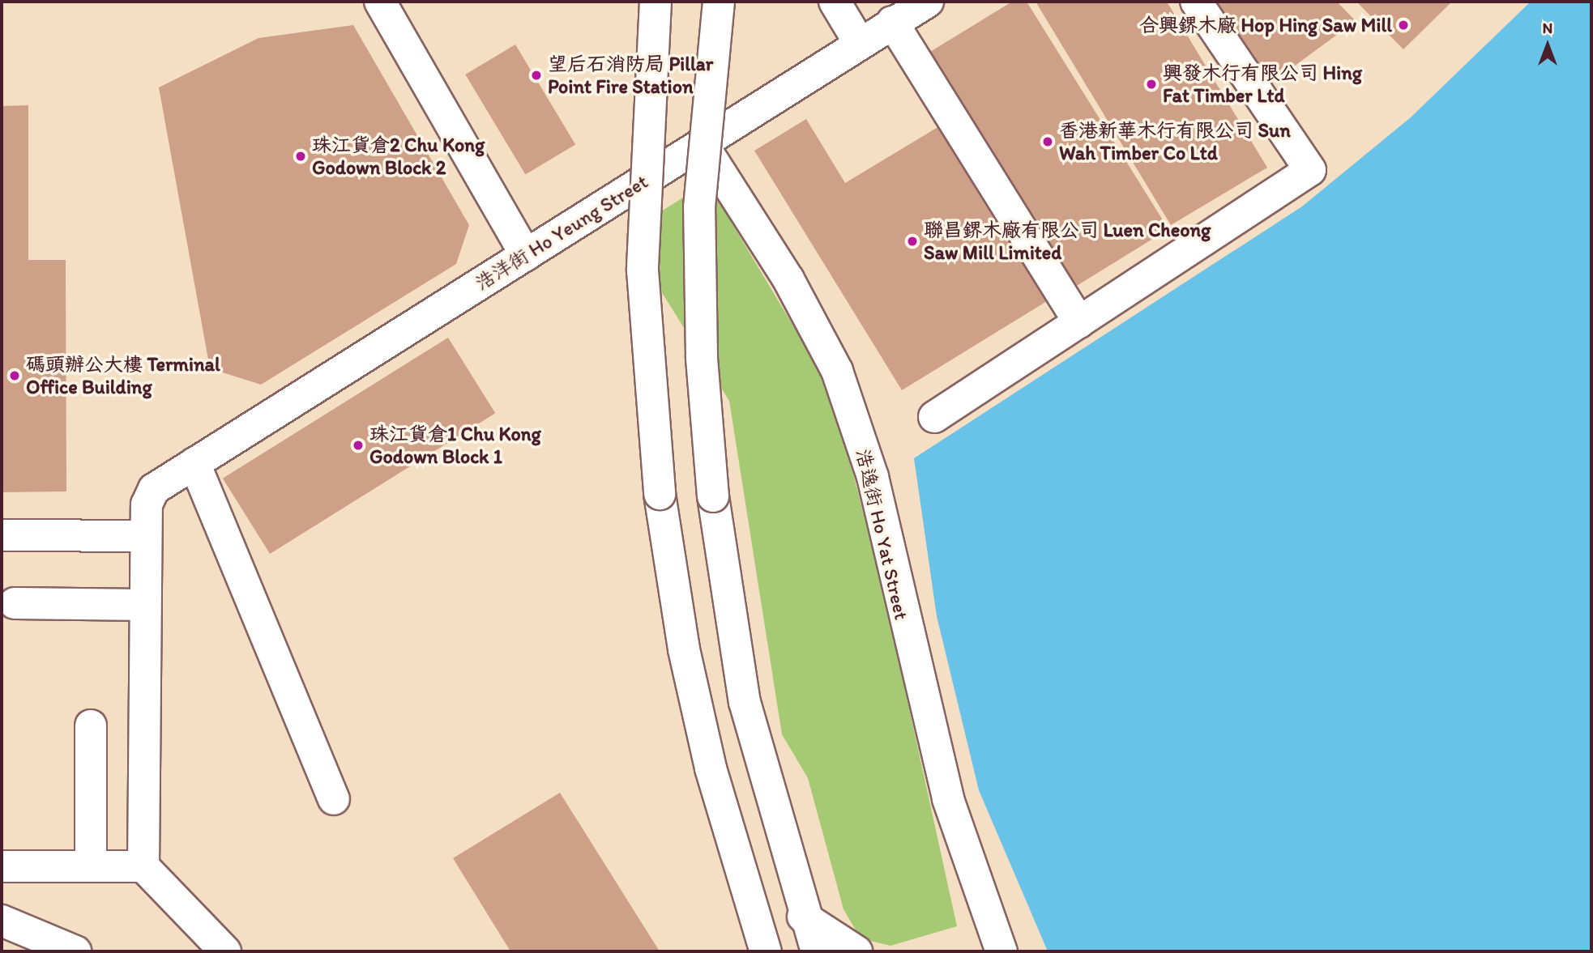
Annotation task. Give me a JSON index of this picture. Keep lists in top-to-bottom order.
{
  "streets": {
    "main road": ["浩洋街 Ho Yeung Street", "浩逸街 Ho Yat Street"]
  },
  "crossings": [
    ["浩洋街 Ho Yeung Street", "浩逸街 Ho Yat Street"]
  ],
  "places": [
    "合興鎅木廠 Hop Hing Saw Mill",
    "望后石消防局 Pillar Point Fire Station",
    "興發木行有限公司 Hing Fat Timber Ltd",
    "香港新華木行有限公司 Sun Wah Timber Co Ltd",
    "珠江貨倉2 Chu Kong Godown Block 2",
    "聯昌鎅木廠有限公司 Luen Cheong Saw Mill Limited",
    "碼頭辦公大樓 Terminal Office Building",
    "珠江貨倉1 Chu Kong Godown Block 1"
  ],
  "north": "top"
}
